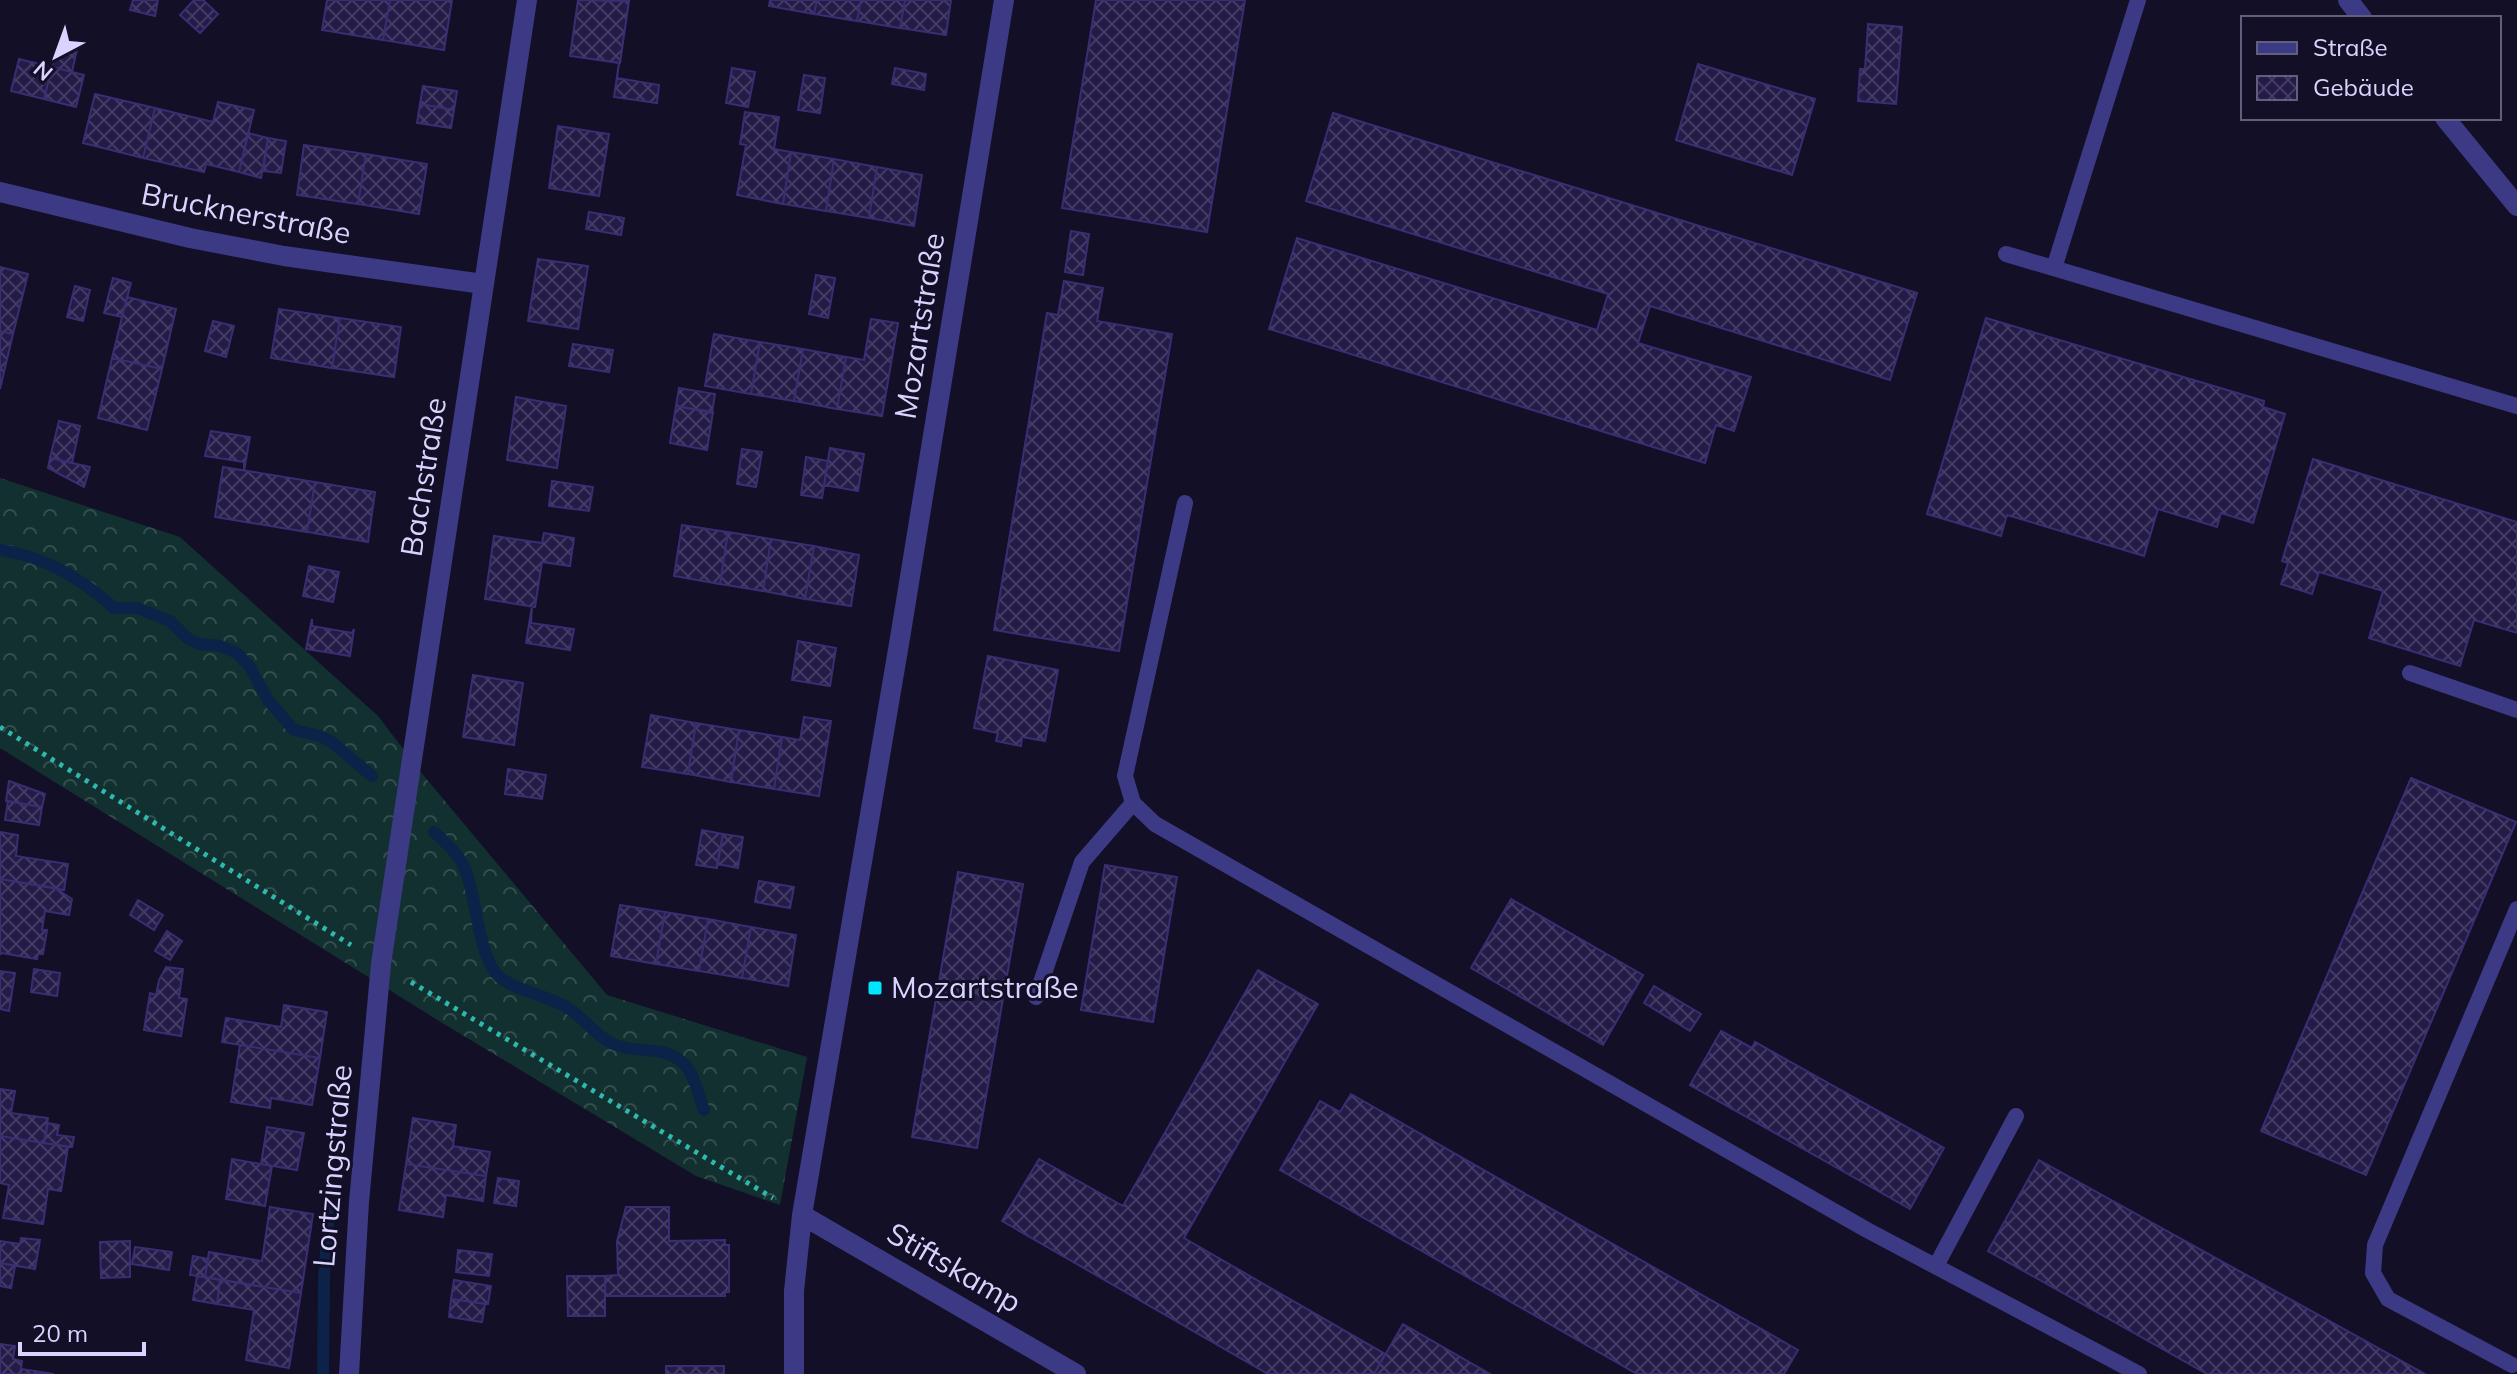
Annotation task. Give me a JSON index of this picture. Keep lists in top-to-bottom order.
{
  "streets": {
    "street": [
      "Brucknerstraße",
      "Mozartstraße",
      "Bachstraße",
      "Lortzingstraße",
      "Stiftskamp"
    ]
  },
  "crossings": [
    ["Brucknerstraße", "Bachstraße"],
    ["Mozartstraße", "Stiftskamp"],
    ["Bachstraße", "Lortzingstraße"]
  ],
  "places": {
    "transit": ["Mozartstraße"]
  },
  "legend": ["Straße", "Gebäude"],
  "scale_bar": "20 m",
  "north": "bottom left"
}
